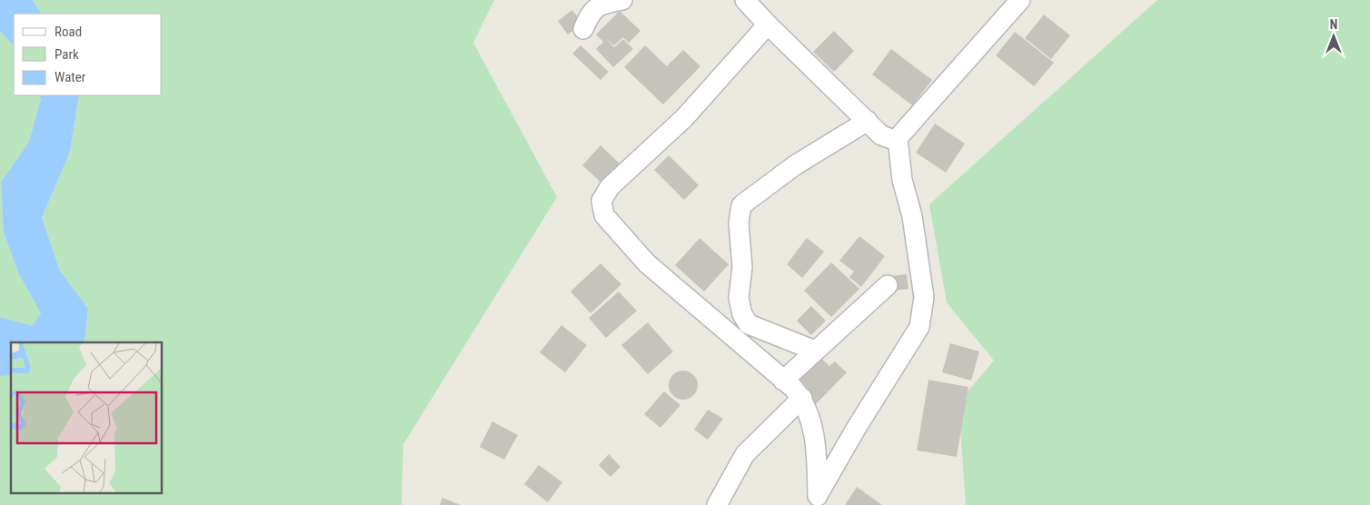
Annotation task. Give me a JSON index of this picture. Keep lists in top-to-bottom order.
{
  "legend": ["Road", "Park", "Water"],
  "north": "top"
}
